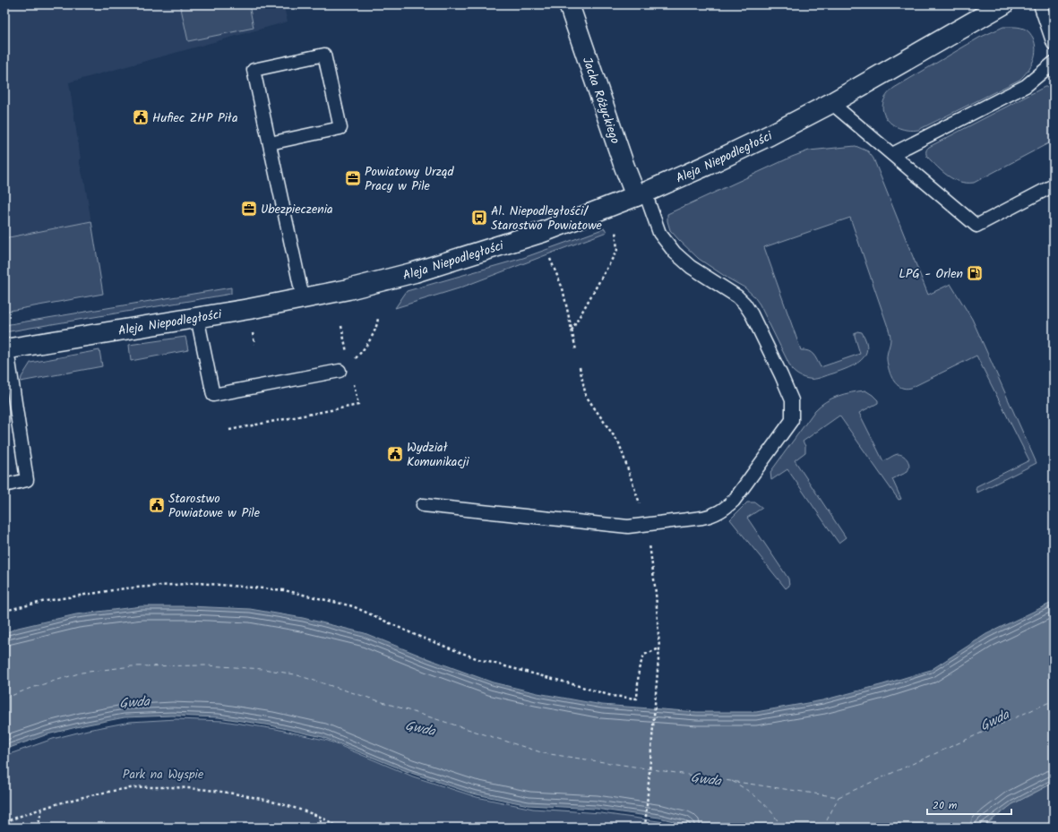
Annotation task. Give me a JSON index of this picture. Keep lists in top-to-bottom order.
{
  "streets": {
    "street": ["Jacka Różyckiego", "Aleja Niepodległości"]
  },
  "crossings": [
    ["Jacka Różyckiego", "Aleja Niepodległości"]
  ],
  "water": ["Gwda"],
  "parks": ["Park na Wyspie"],
  "places": {
    "public building": ["Hufiec ZHP Piła", "Wydział Komunikacji", "Starostwo Powiatowe w Pile"],
    "office": ["Powiatowy Urząd Pracy w Pile", "Ubezpieczenia"],
    "bus stop": ["Al. Niepodległości/ Starostwo Powiatowe"],
    "fuel station": ["LPG - Orlen"]
  },
  "scale_bar": "20 m"
}
